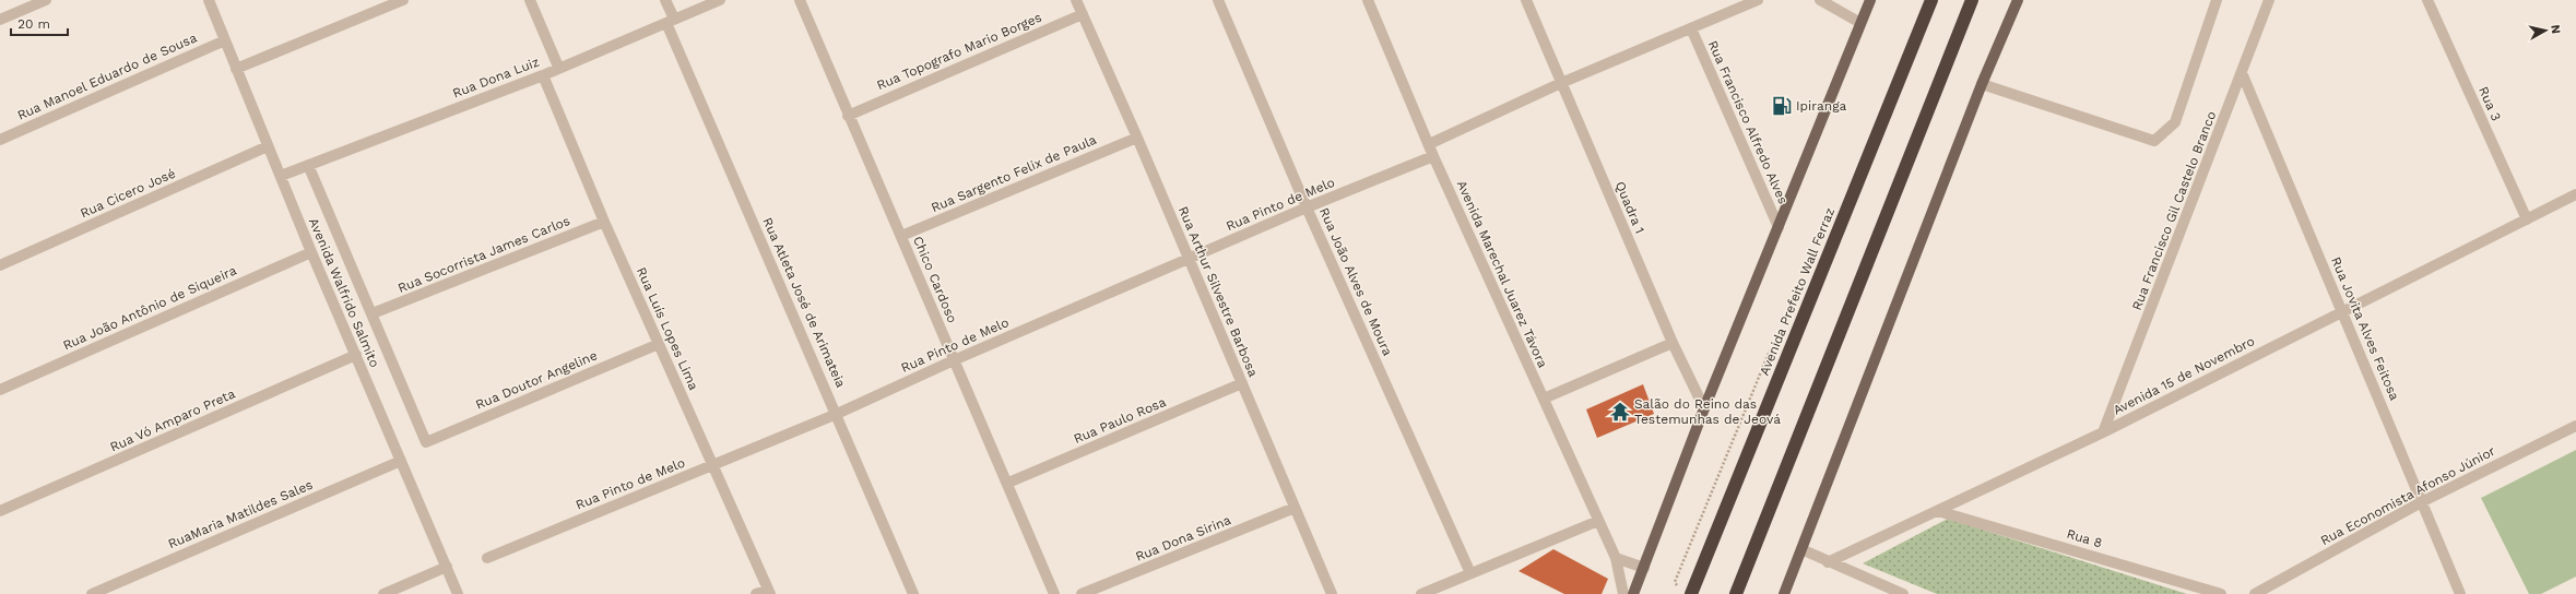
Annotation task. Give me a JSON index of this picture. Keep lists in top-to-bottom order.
{
  "streets": {
    "highway": ["Avenida Prefeito Wall Ferraz"],
    "street": [
      "Rua Topografo Mario Borges",
      "Rua Manoel Eduardo de Sousa",
      "Rua Dona Luiz",
      "Rua 3",
      "Rua Francisco Alfredo Alves",
      "Rua Sargento Felix de Paula",
      "Rua Cicero José",
      "Rua Pinto de Melo",
      "Quadra 1",
      "Rua Francisco Gil Castelo Branco",
      "Rua Socorrista James Carlos",
      "Avenida Marechal Juarez Távora",
      "Chico Cardoso",
      "Rua João Alves de Moura",
      "Rua Arthur Silvestre Barbosa",
      "Avenida Walfrido Salmito",
      "Rua Atleta José de Arimateia",
      "Rua João Antônio de Siqueira",
      "Rua Luís Lopes Lima",
      "Rua Jovita Alves Feitosa",
      "Avenida 15 de Novembro",
      "Rua Doutor Angeline",
      "Rua Vó Amparo Preta",
      "Rua Paulo Rosa",
      "Rua Economista Afonso Júnior",
      "RuaMaria Matildes Sales",
      "Rua Dona Sirina",
      "Rua 8"
    ]
  },
  "crossings": [
    ["Rua Topografo Mario Borges", "Chico Cardoso"],
    ["Rua Topografo Mario Borges", "Rua Arthur Silvestre Barbosa"],
    ["Rua Manoel Eduardo de Sousa", "Avenida Walfrido Salmito"],
    ["Rua Dona Luiz", "Avenida Walfrido Salmito"],
    ["Rua Dona Luiz", "Rua Atleta José de Arimateia"],
    ["Rua Dona Luiz", "Rua Luís Lopes Lima"],
    ["Rua 3", "Avenida 15 de Novembro"],
    ["Rua Sargento Felix de Paula", "Chico Cardoso"],
    ["Rua Sargento Felix de Paula", "Rua Arthur Silvestre Barbosa"],
    ["Rua Cicero José", "Avenida Walfrido Salmito"],
    ["Rua Pinto de Melo", "Avenida Marechal Juarez Távora"],
    ["Rua Pinto de Melo", "Chico Cardoso"],
    ["Rua Pinto de Melo", "Rua João Alves de Moura"],
    ["Rua Pinto de Melo", "Rua Arthur Silvestre Barbosa"],
    ["Rua Pinto de Melo", "Rua Atleta José de Arimateia"],
    ["Rua Pinto de Melo", "Rua Luís Lopes Lima"],
    ["Rua Francisco Gil Castelo Branco", "Rua Jovita Alves Feitosa"],
    ["Rua Francisco Gil Castelo Branco", "Avenida 15 de Novembro"],
    ["Rua Socorrista James Carlos", "Rua Luís Lopes Lima"],
    ["Rua Socorrista James Carlos", "Rua Doutor Angeline"],
    ["Chico Cardoso", "Rua Paulo Rosa"],
    ["Rua Arthur Silvestre Barbosa", "Rua Paulo Rosa"],
    ["Rua Arthur Silvestre Barbosa", "Rua Dona Sirina"],
    ["Avenida Walfrido Salmito", "Rua João Antônio de Siqueira"],
    ["Avenida Walfrido Salmito", "Rua Vó Amparo Preta"],
    ["Avenida Walfrido Salmito", "RuaMaria Matildes Sales"],
    ["Rua Luís Lopes Lima", "Rua Doutor Angeline"],
    ["Rua Jovita Alves Feitosa", "Avenida 15 de Novembro"],
    ["Rua Jovita Alves Feitosa", "Rua Economista Afonso Júnior"],
    ["Avenida 15 de Novembro", "Rua 8"]
  ],
  "places": {
    "fuel station": ["Ipiranga"],
    "temple": ["Salão do Reino das Testemunhas de Jeová"]
  },
  "scale_bar": "20 m",
  "north": "right"
}
